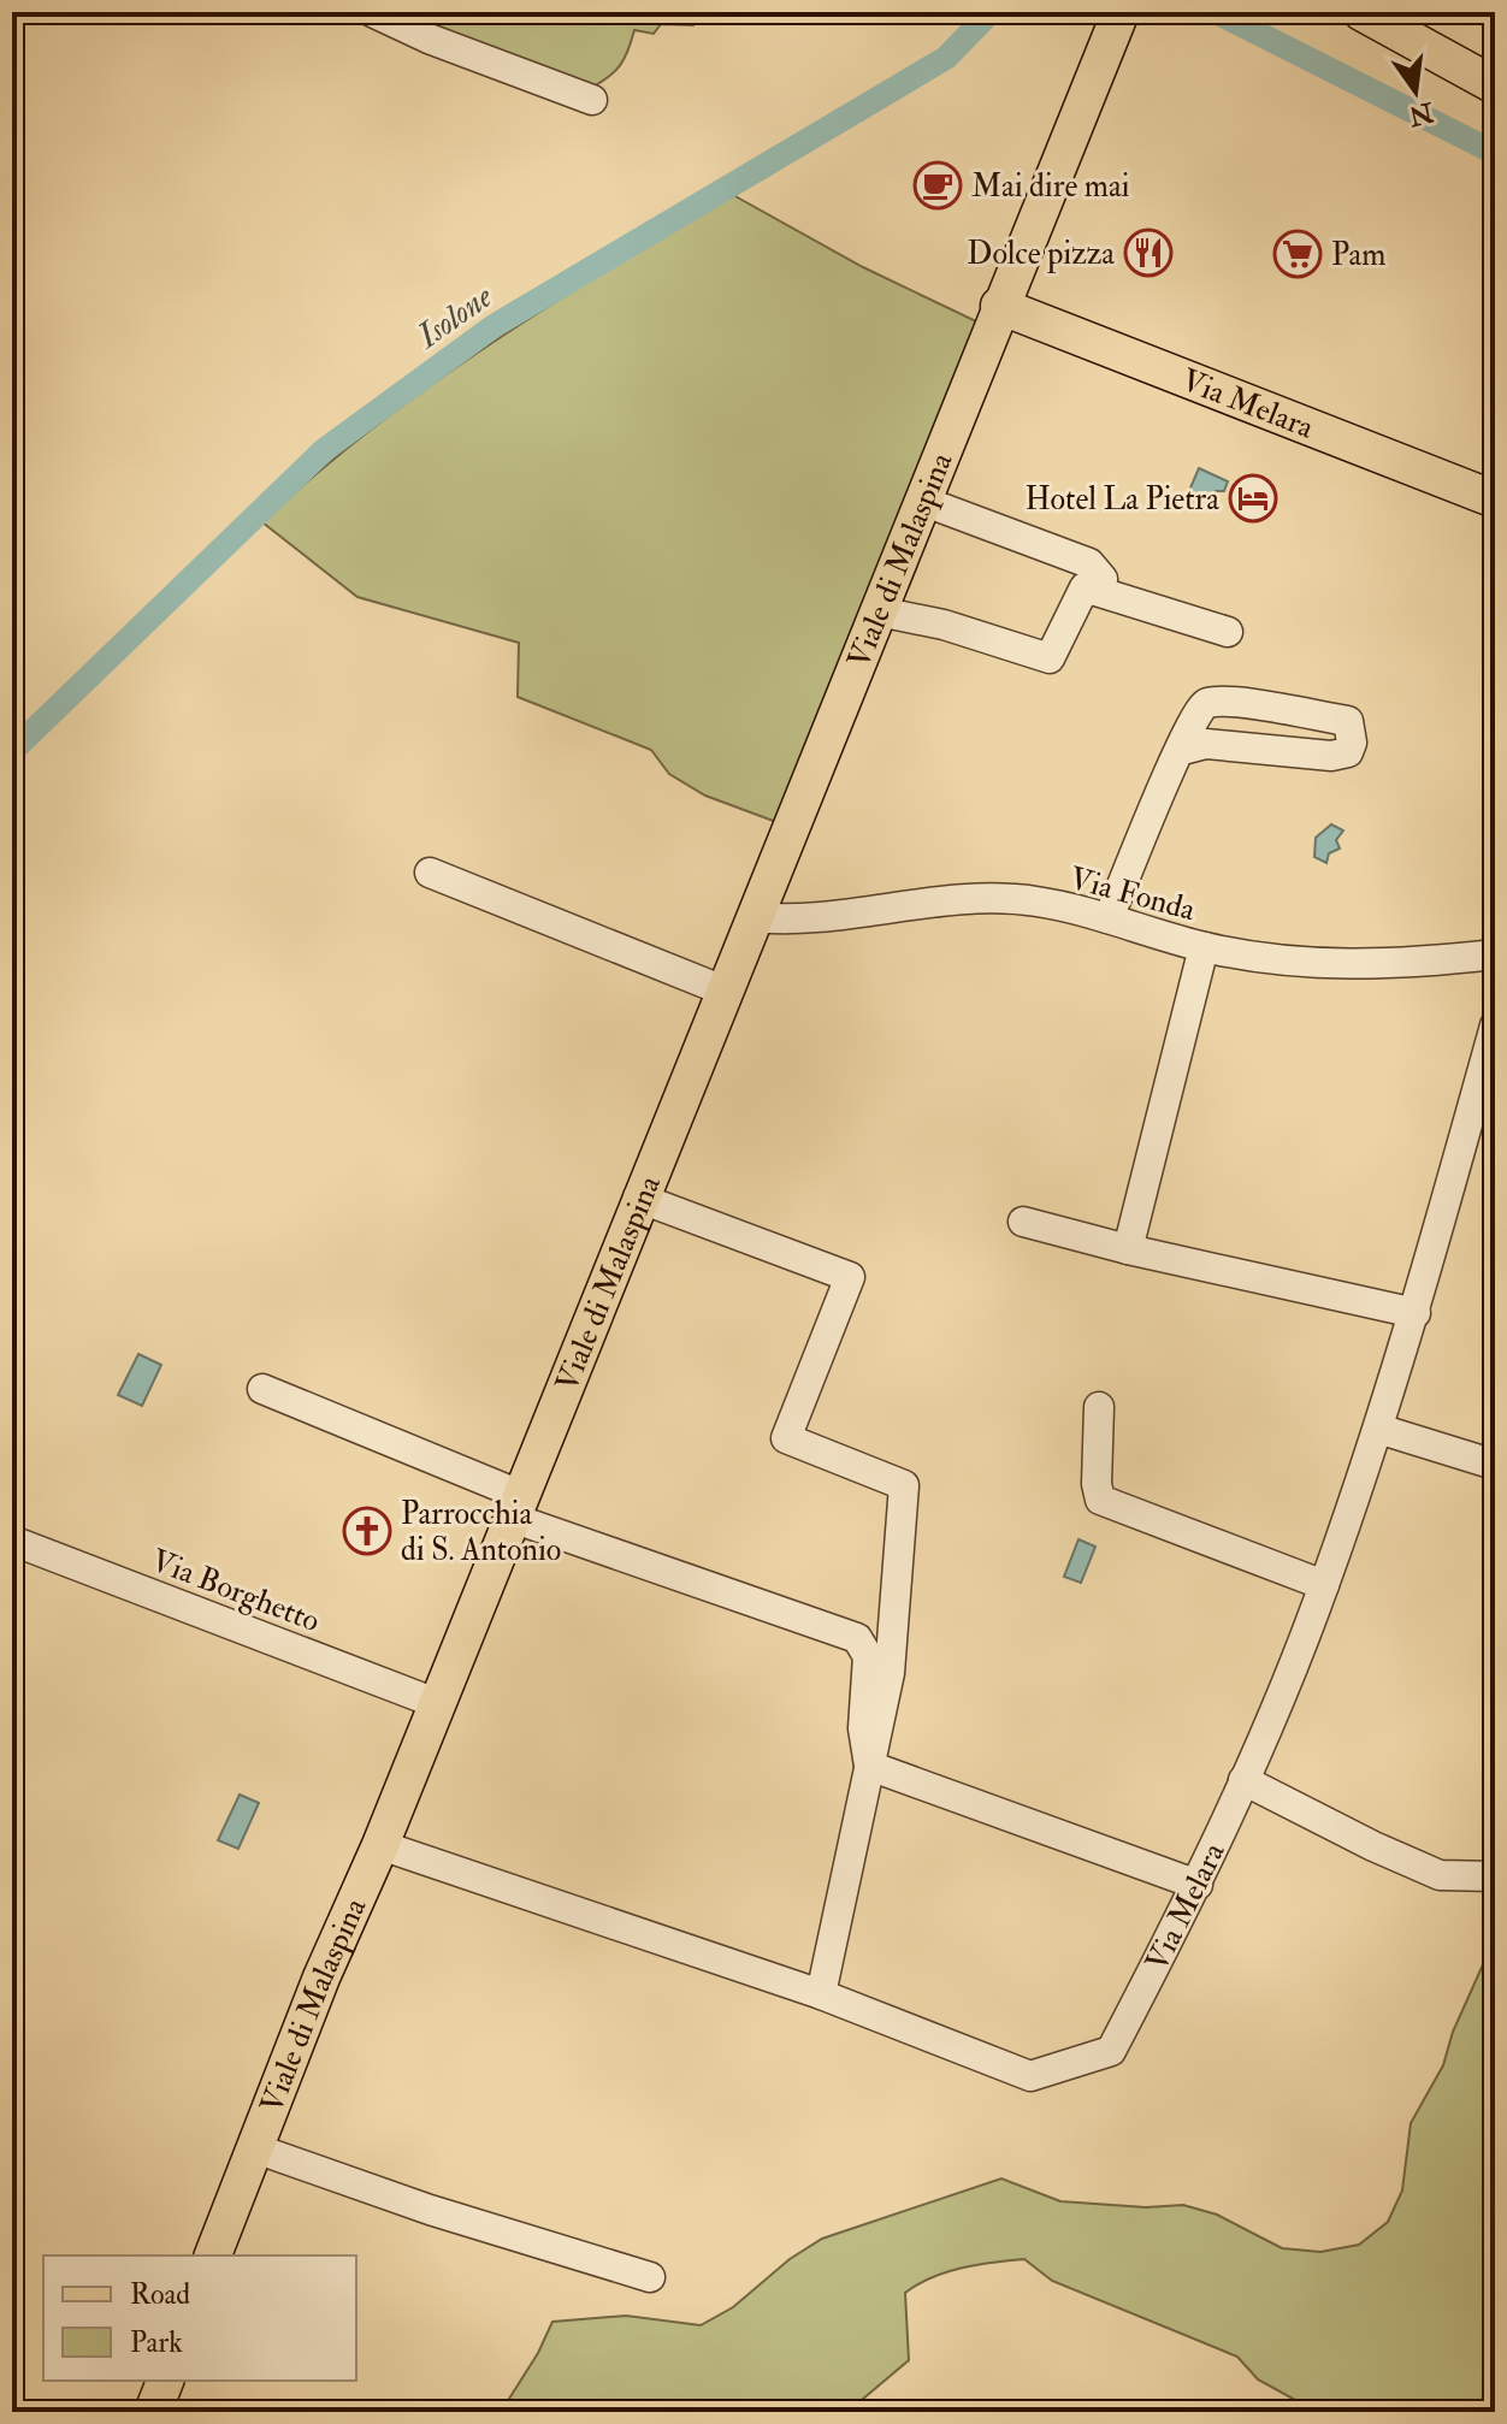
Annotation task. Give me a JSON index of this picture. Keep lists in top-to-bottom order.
{
  "streets": {
    "main road": ["Via Melara", "Viale di Malaspina"],
    "street": ["Via Fonda", "Via Borghetto"]
  },
  "crossings": [
    ["Via Melara", "Viale di Malaspina"],
    ["Viale di Malaspina", "Via Fonda"],
    ["Viale di Malaspina", "Via Borghetto"]
  ],
  "water": ["Isolone"],
  "places": {
    "cafe": ["Mai dire mai"],
    "restaurant": ["Dolce pizza"],
    "supermarket": ["Pam"],
    "hotel": ["Hotel La Pietra"],
    "church": ["Parrocchia di S. Antonio"]
  },
  "legend": ["Road", "Park"],
  "north": "bottom"
}
